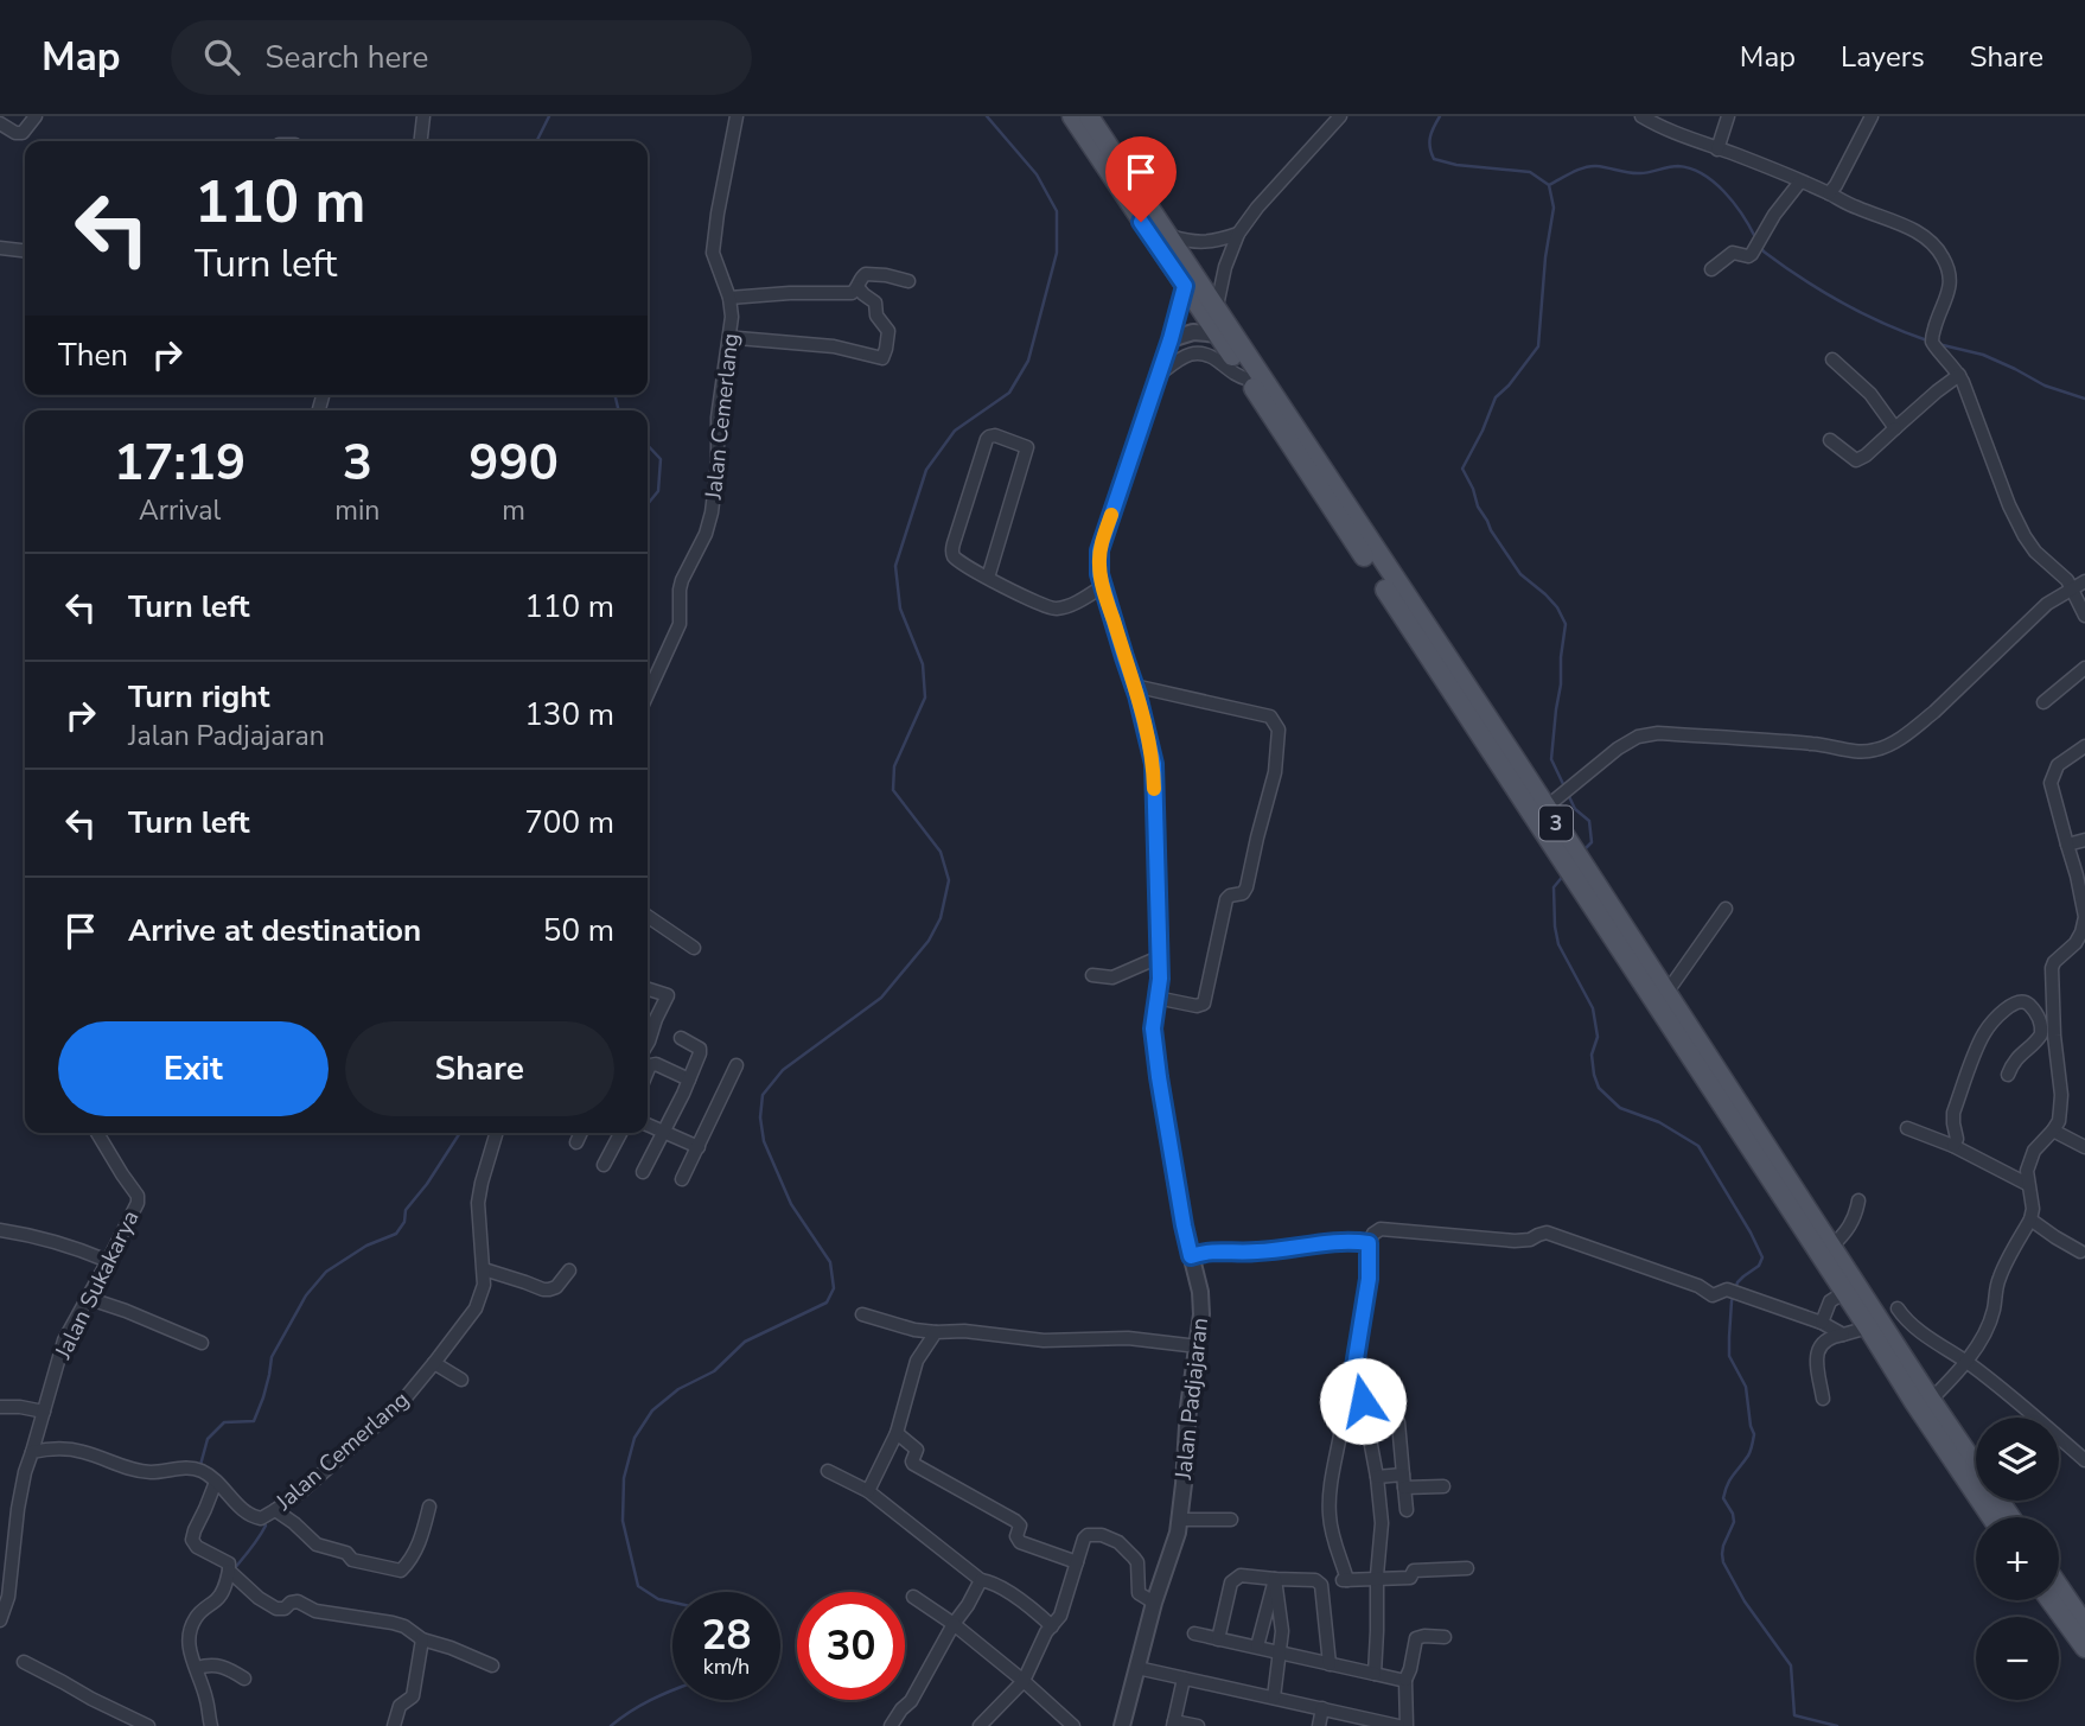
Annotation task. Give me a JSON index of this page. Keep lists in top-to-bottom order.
{
  "streets": {
    "main road": ["3"],
    "street": ["Jalan Cemerlang", "Jalan Sukakarya", "Jalan Padjajaran"]
  },
  "crossings": [
    ["Jalan Cemerlang", "Jalan Sukakarya"],
    ["3", "Jalan Padjajaran"]
  ],
  "page": {
    "header": "Map",
    "search": "Search here",
    "nav": ["Map", "Layers", "Share"],
    "turn": ["110 m", "Turn left"],
    "then": "Then",
    "eta": [
      "17:19",
      "Arrival",
      "3",
      "min",
      "990",
      "m"
    ],
    "list": [
      {
        "name": "Turn left",
        "value": "110 m"
      },
      {
        "name": "Turn right",
        "note": "Jalan Padjajaran",
        "value": "130 m"
      },
      {
        "name": "Turn left",
        "value": "700 m"
      },
      {
        "name": "Arrive at destination",
        "value": "50 m"
      }
    ],
    "buttons": ["Exit", "Share"],
    "map_buttons": ["+", "−"],
    "speed": "28 km/h",
    "limit": "30"
  }
}
